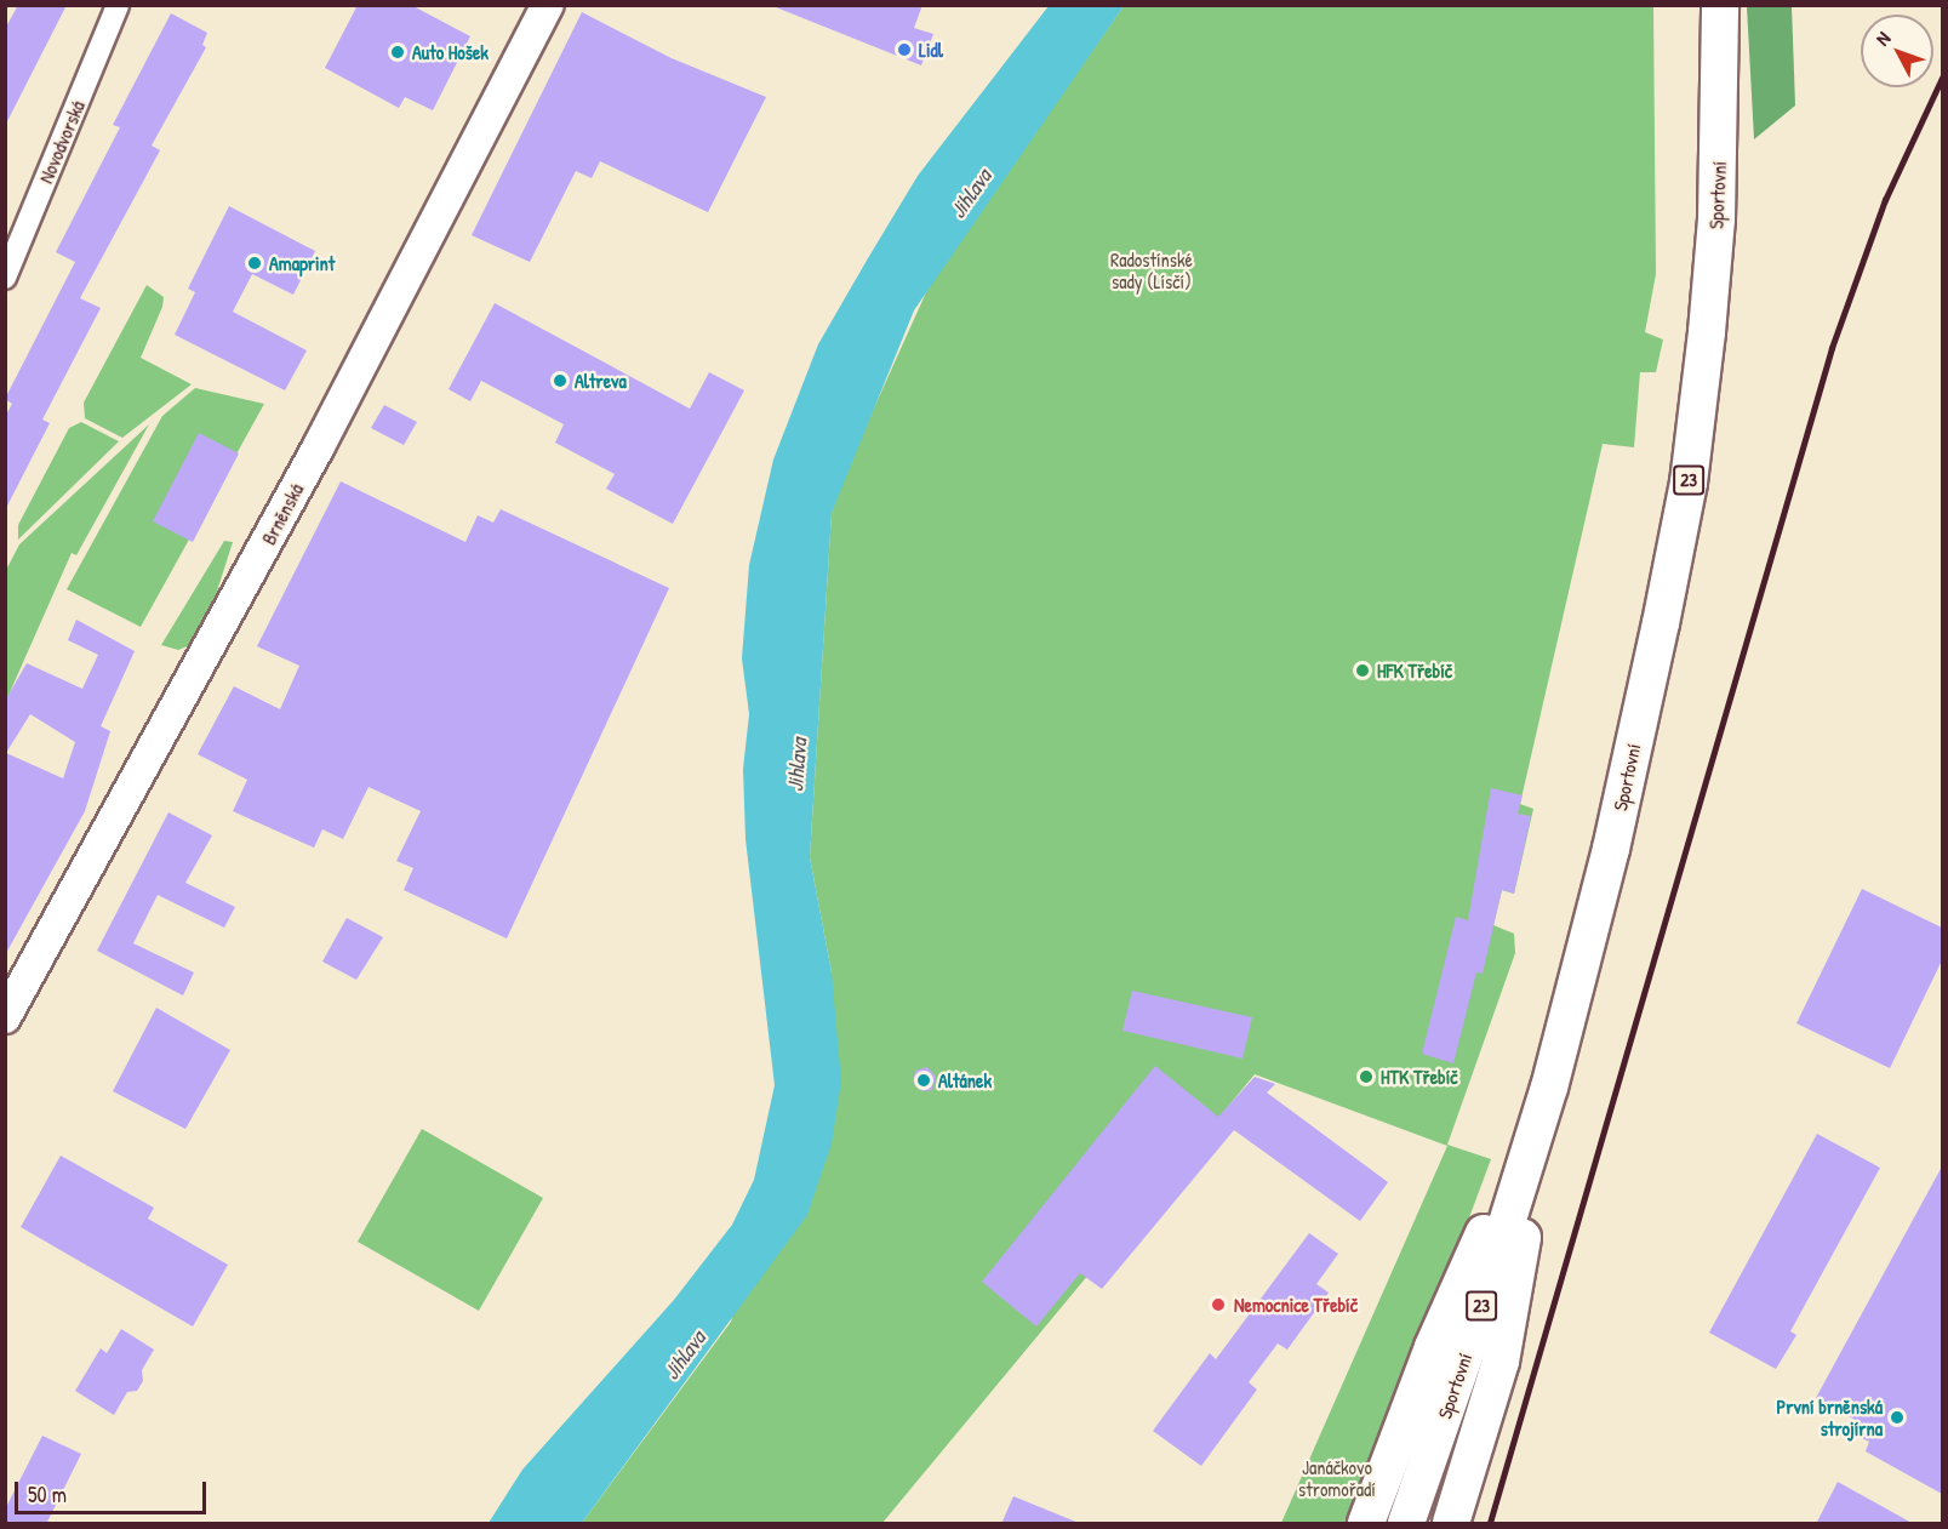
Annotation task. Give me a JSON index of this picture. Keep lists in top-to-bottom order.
{
  "streets": {
    "main road": ["Sportovní", "23"],
    "street": ["Novodvorská", "Brněnská"]
  },
  "water": ["Jihlava"],
  "parks": ["Radostínské sady (Lísčí)", "Janáčkovo stromořadí"],
  "places": [
    "Lidl",
    "Auto Hošek",
    "Amaprint",
    "Altreva",
    "HFK Třebíč",
    "HTK Třebíč",
    "Altánek",
    "Nemocnice Třebíč",
    "První brněnská strojírna"
  ],
  "scale_bar": "50 m",
  "north": "top left"
}
